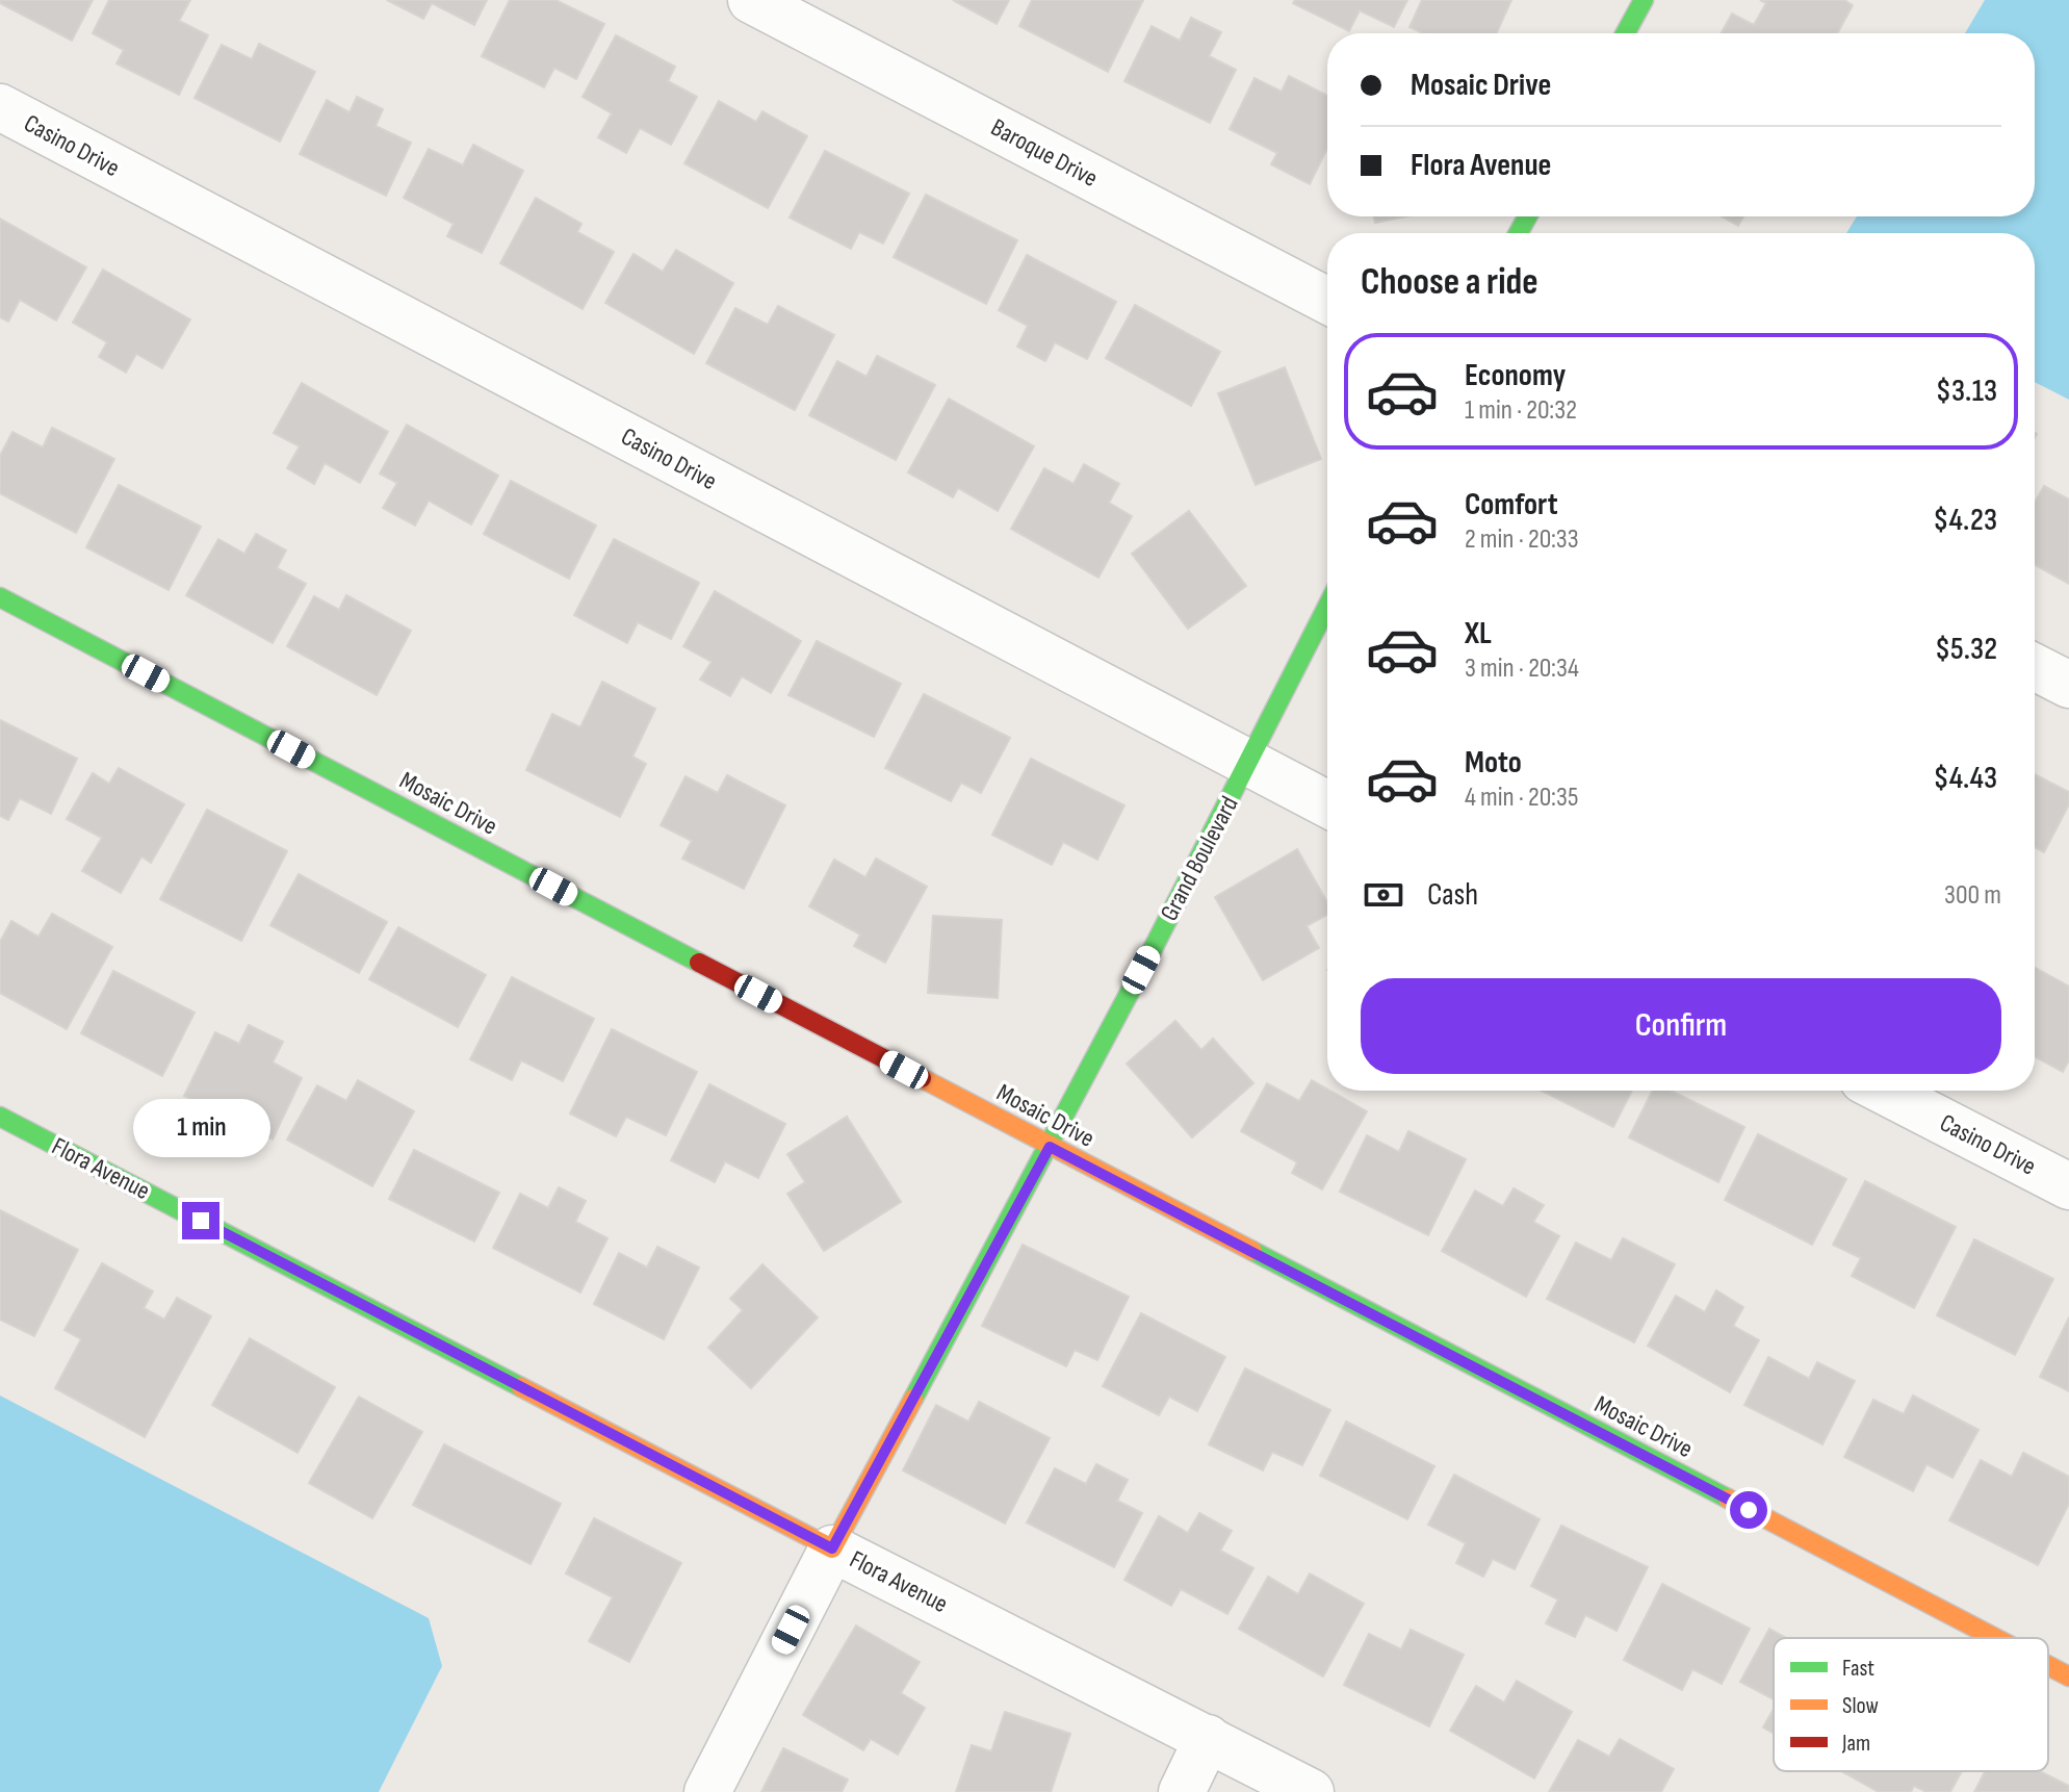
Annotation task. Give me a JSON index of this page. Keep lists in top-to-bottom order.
{
  "streets": {
    "street": [
      "Casino Drive",
      "Baroque Drive",
      "Mosaic Drive",
      "Grand Boulevard",
      "Flora Avenue"
    ]
  },
  "crossings": [
    ["Casino Drive", "Grand Boulevard"],
    ["Mosaic Drive", "Grand Boulevard"],
    ["Grand Boulevard", "Flora Avenue"]
  ],
  "legend": ["Fast", "Slow", "Jam"],
  "page": {
    "banner": ["Mosaic Drive", "Flora Avenue"],
    "heading": "Choose a ride",
    "list": [
      {
        "name": "Economy",
        "note": "1 min · 20:32",
        "value": "$3.13"
      },
      {
        "name": "Comfort",
        "note": "2 min · 20:33",
        "value": "$4.23"
      },
      {
        "name": "XL",
        "note": "3 min · 20:34",
        "value": "$5.32"
      },
      {
        "name": "Moto",
        "note": "4 min · 20:35",
        "value": "$4.43"
      }
    ],
    "pay": ["Cash", "300 m"],
    "buttons": "Confirm",
    "bubble": "1 min"
  }
}
